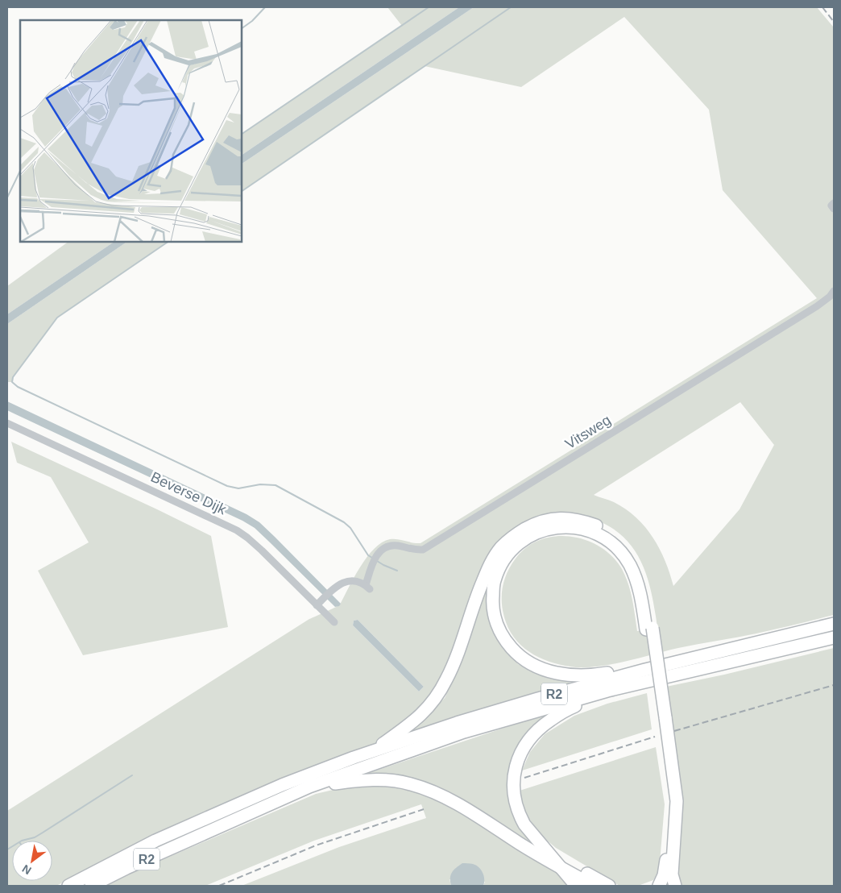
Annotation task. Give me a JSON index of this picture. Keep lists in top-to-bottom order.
{
  "streets": {
    "highway": ["R2"],
    "street": ["Vitsweg", "Beverse Dijk"]
  },
  "crossings": [
    ["Vitsweg", "Beverse Dijk"]
  ],
  "north": "bottom left"
}
